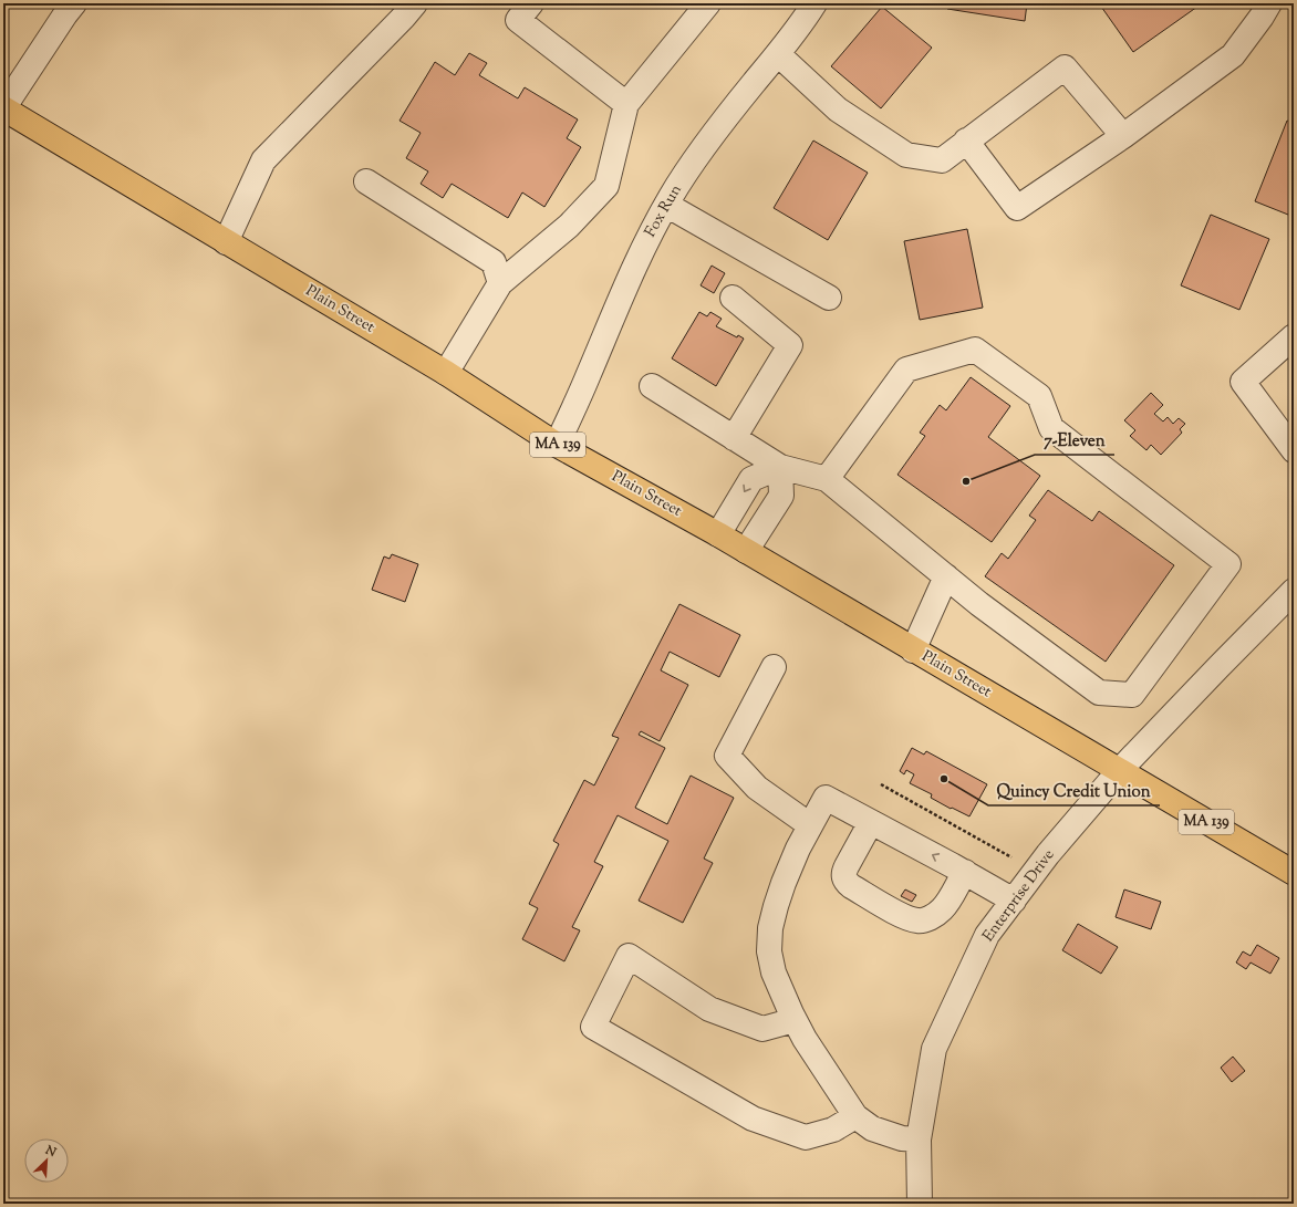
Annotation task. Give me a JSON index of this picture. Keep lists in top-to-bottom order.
{
  "streets": {
    "main road": ["Plain Street", "MA 139"],
    "street": ["Fox Run", "Enterprise Drive"]
  },
  "crossings": [
    ["Fox Run", "Plain Street"],
    ["Plain Street", "Enterprise Drive"]
  ],
  "places": ["7-Eleven", "Quincy Credit Union"],
  "north": "top right"
}
